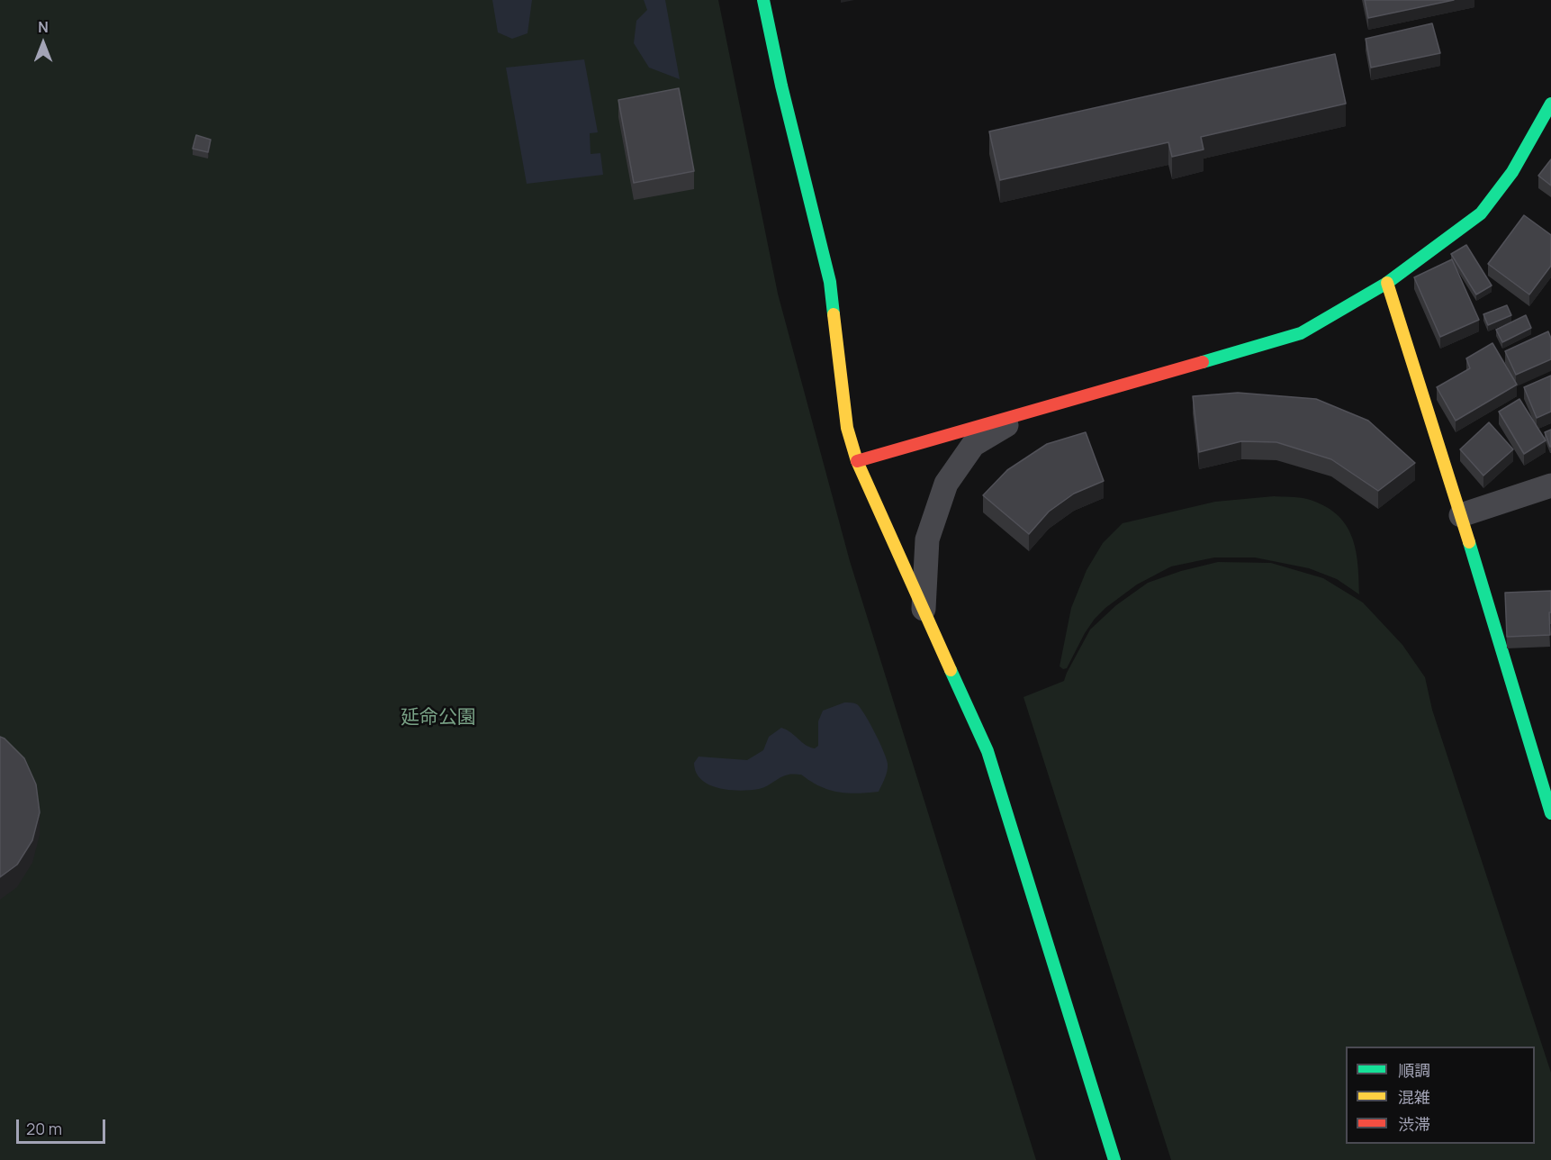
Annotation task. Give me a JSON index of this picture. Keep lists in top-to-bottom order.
{
  "parks": ["延命公園"],
  "legend": ["順調", "混雑", "渋滞"],
  "scale_bar": "20 m",
  "north": "top"
}
